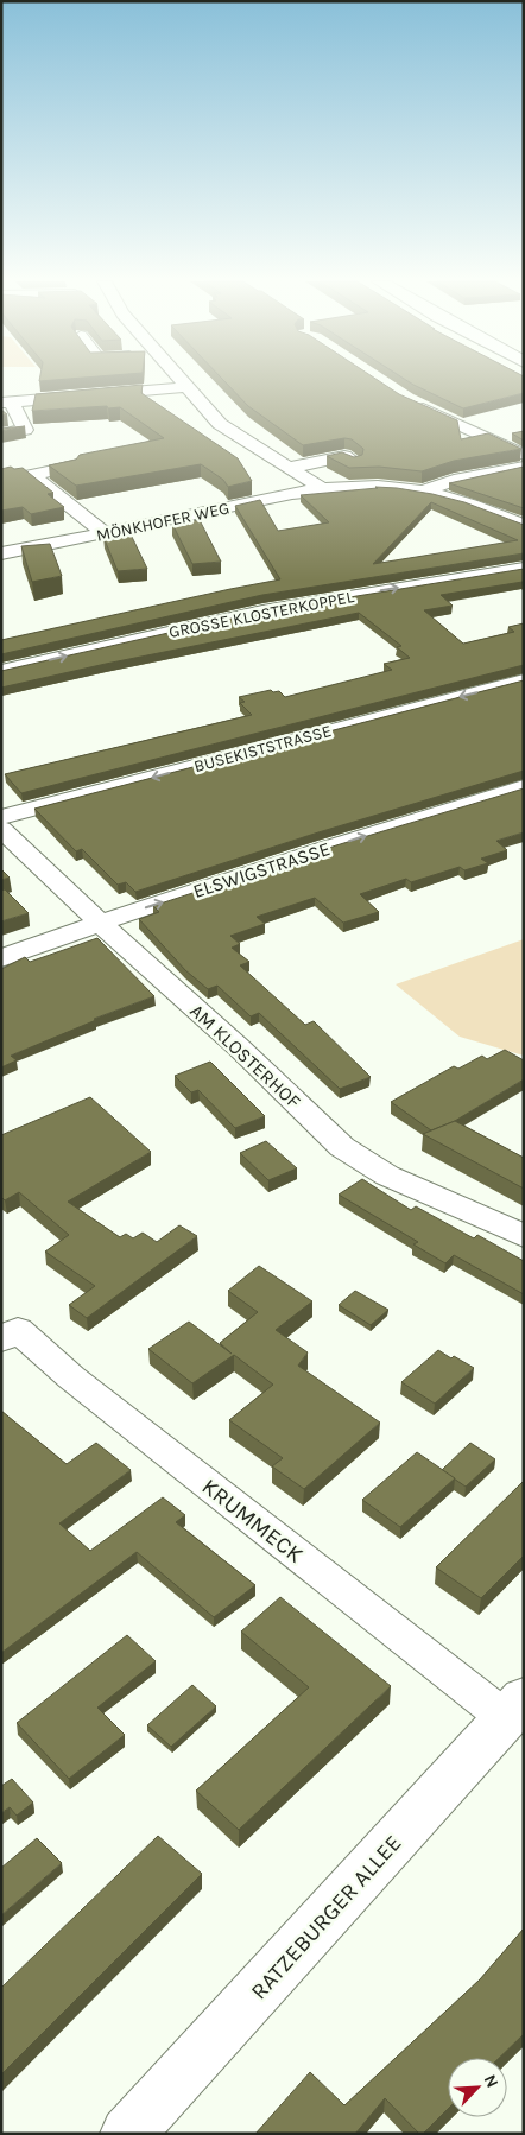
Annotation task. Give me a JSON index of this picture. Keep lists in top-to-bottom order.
{
  "streets": {
    "main road": ["RATZEBURGER ALLEE"],
    "street": [
      "MÖNKHOFER WEG",
      "GROSSE KLOSTERKOPPEL",
      "BUSEKISTSTRASSE",
      "ELSWIGSTRASSE",
      "AM KLOSTERHOF",
      "KRUMMECK"
    ]
  },
  "crossings": [
    ["ELSWIGSTRASSE", "AM KLOSTERHOF"],
    ["KRUMMECK", "RATZEBURGER ALLEE"]
  ],
  "one_way": ["BUSEKISTSTRASSE", "ELSWIGSTRASSE"],
  "north": "top right"
}
